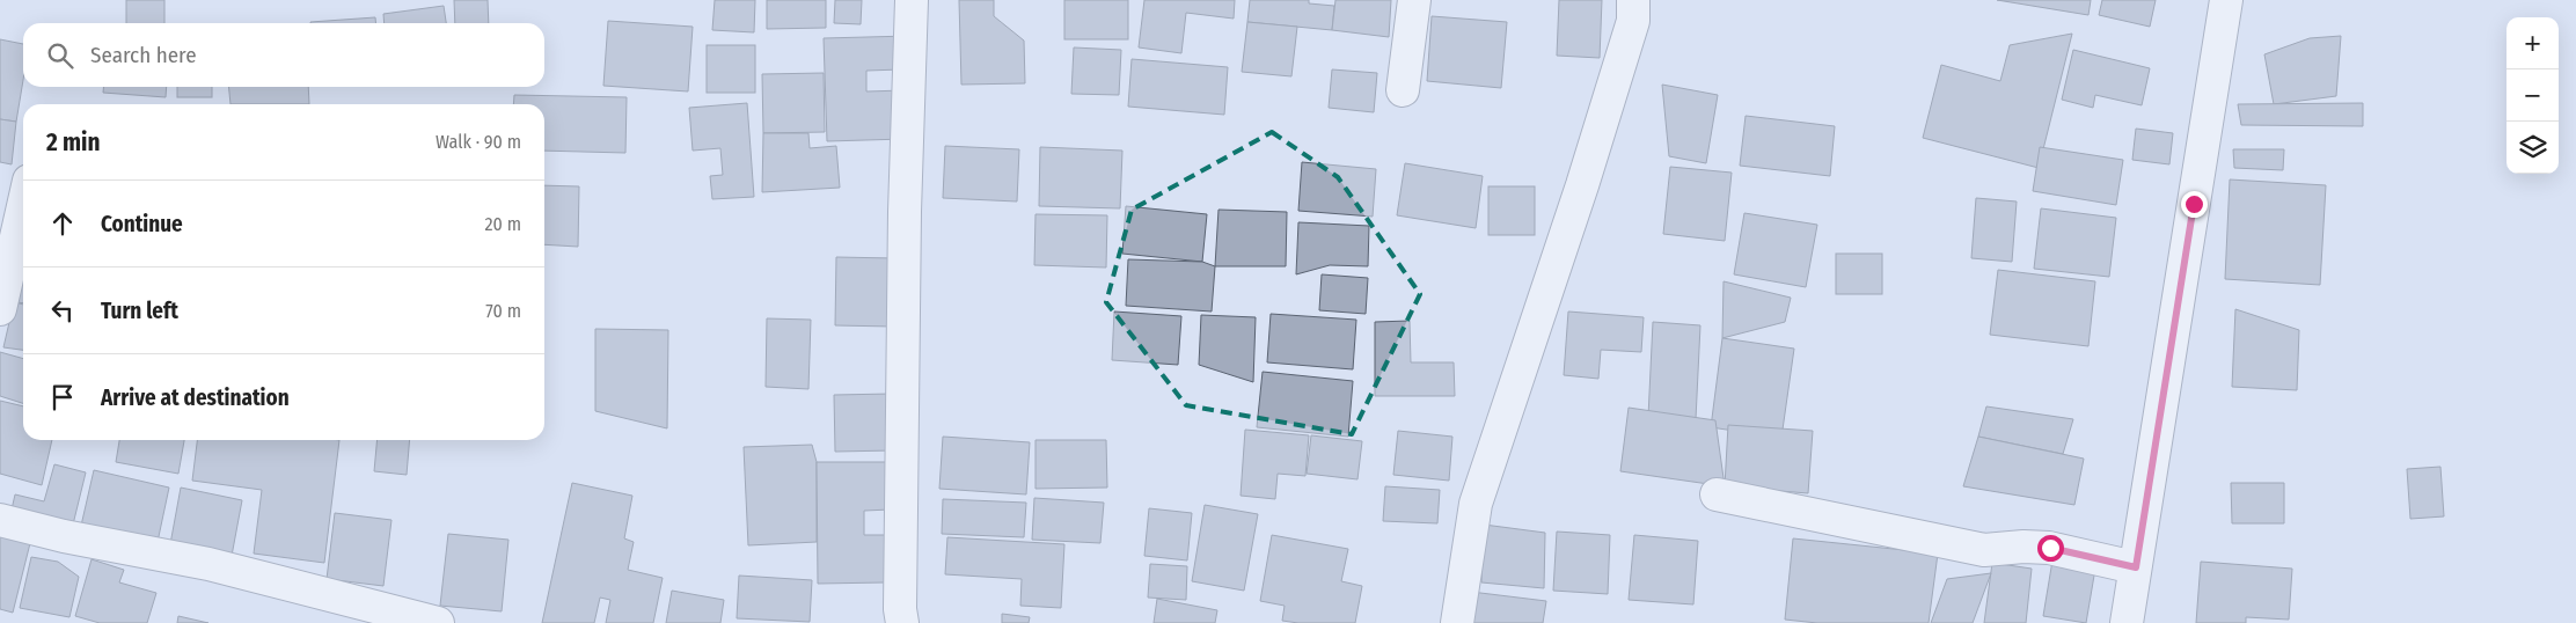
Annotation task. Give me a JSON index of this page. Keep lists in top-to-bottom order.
{
  "page": {
    "map_buttons": ["+", "−"],
    "search": "Search here",
    "heading": ["2 min", "Walk · 90 m"],
    "list": [
      ["Continue", "20 m"],
      ["Turn left", "70 m"],
      "Arrive at destination"
    ]
  }
}
